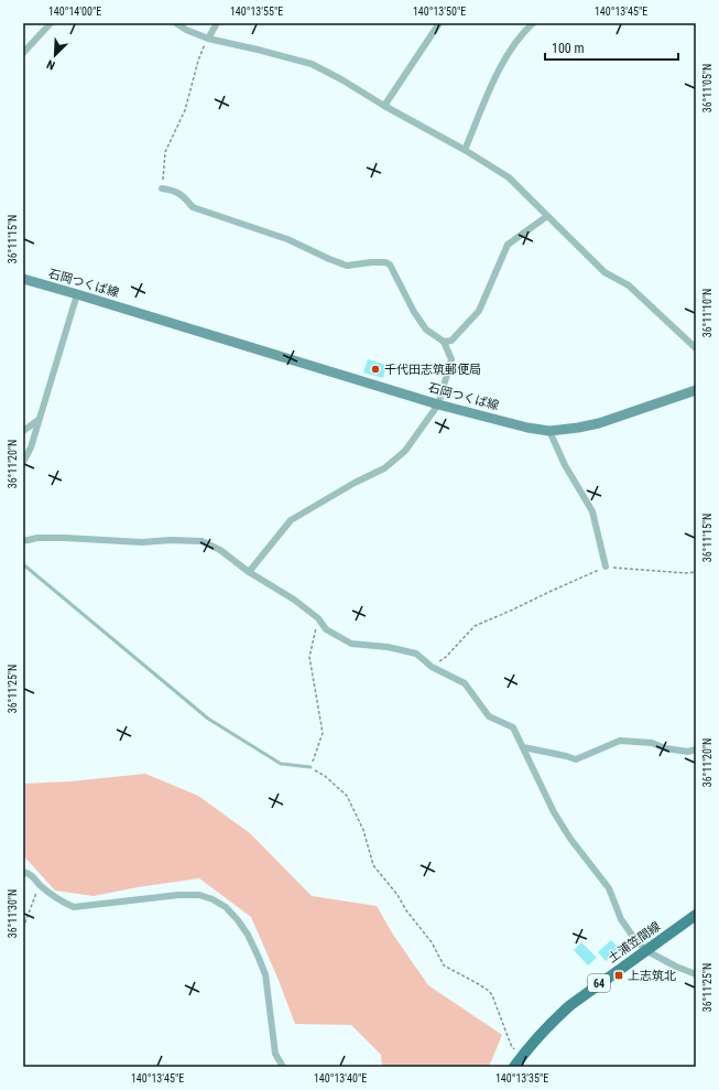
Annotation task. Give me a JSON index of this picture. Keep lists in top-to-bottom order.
{
  "streets": {
    "main road": ["石岡つくば線", "土浦笠間線", "64"]
  },
  "places": {
    "other": ["千代田志筑郵便局"],
    "transit": ["上志筑北"]
  },
  "scale_bar": "100 m",
  "north": "bottom left",
  "coordinates": [
    "140°14'00\"E",
    "140°13'55\"E",
    "140°13'50\"E",
    "140°13'45\"E",
    "36°11'05\"N",
    "36°11'15\"N",
    "36°11'10\"N",
    "36°11'20\"N",
    "36°11'25\"N",
    "36°11'30\"N",
    "140°13'40\"E",
    "140°13'35\"E"
  ]
}
